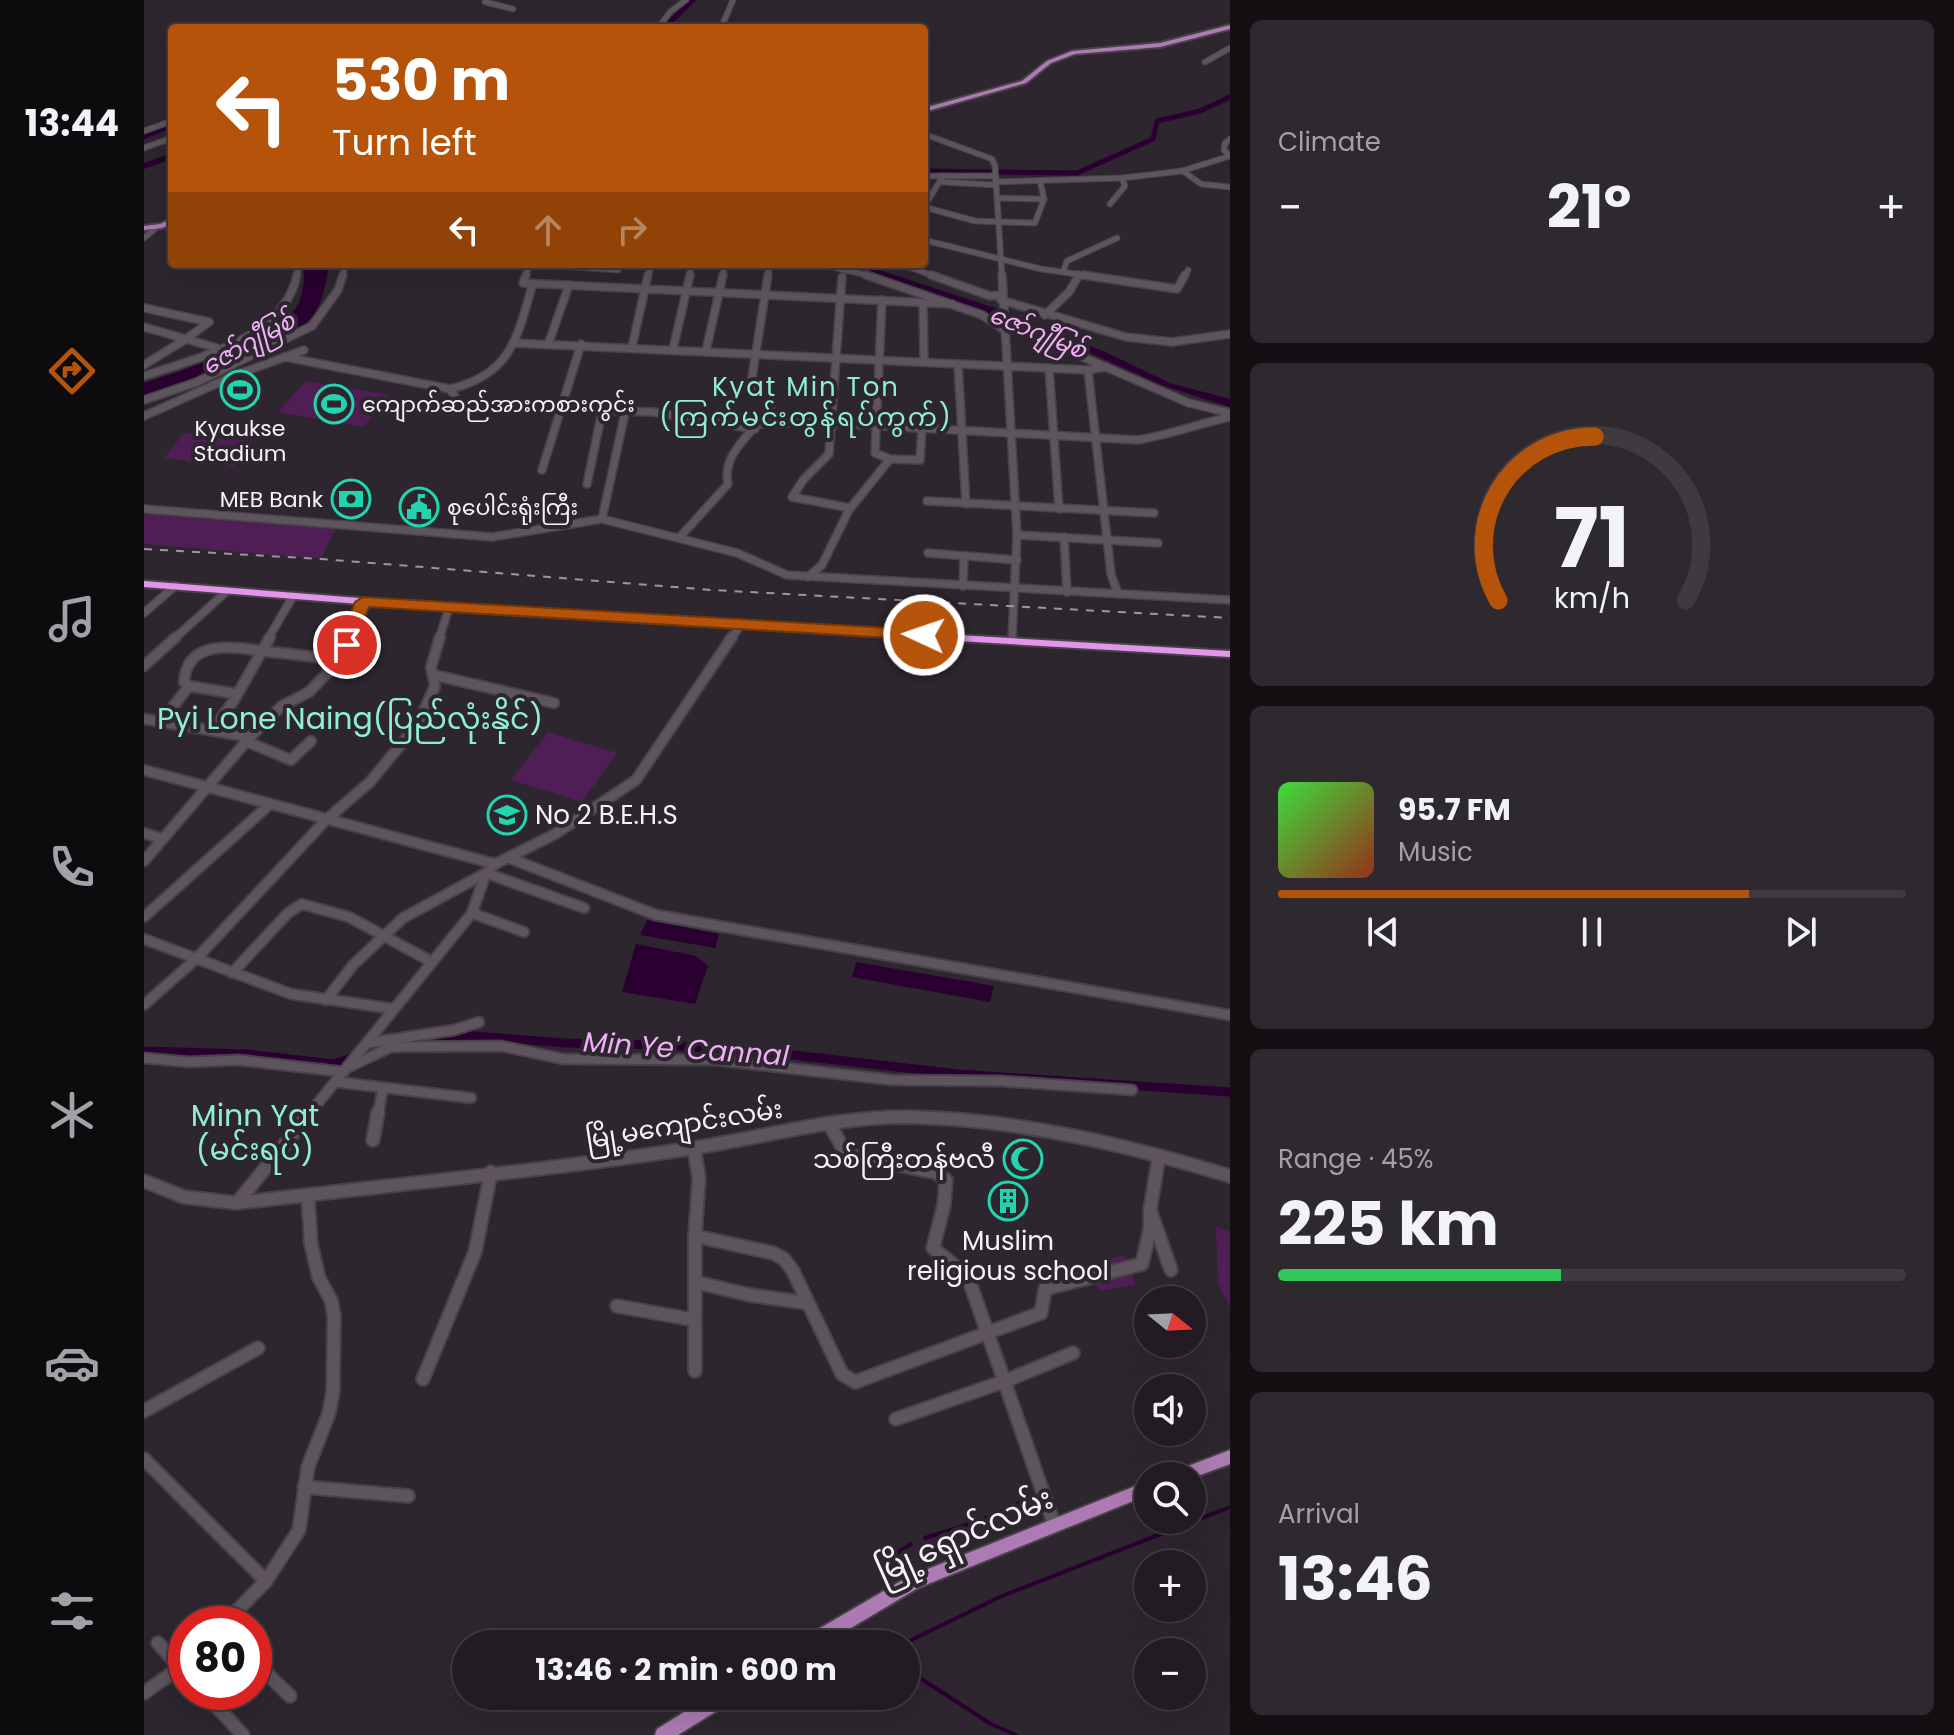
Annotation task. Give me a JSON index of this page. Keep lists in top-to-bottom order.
{
  "streets": {
    "main road": ["မြို့ရှောင်လမ်း"],
    "street": ["မြို့မကျောင်းလမ်း"]
  },
  "districts": ["Kyat Min Ton (ကြက်မင်းတွန်ရပ်ကွက်)", "Pyi Lone Naing(ပြည်လုံးနိုင်)", "Minn Yat (မင်းရပ်)"],
  "water": ["ဇော်ဂျီမြစ်", "Min Ye' Cannal"],
  "places": {
    "sports": ["Kyaukse Stadium", "ကျောက်ဆည်အားကစားကွင်း"],
    "bank": ["MEB Bank"],
    "public building": ["စုပေါင်းရုံးကြီး"],
    "school or university": ["No 2 B.E.H.S"],
    "mosque": ["သစ်ကြီးတန်ဗလီ"],
    "building": ["Muslim religious school"]
  },
  "north": "right",
  "page": {
    "tabs": "13:44",
    "tile": [
      "Climate",
      ["Range · 45%", "225 km"],
      ["Arrival", "13:46"]
    ],
    "turn": ["530 m", "Turn left"],
    "heat": ["−", "21°", "+"],
    "song": ["95.7 FM", "Music"],
    "map_buttons": ["+", "−"],
    "limit": "80",
    "trip": "13:46 · 2 min · 600 m",
    "gauge": ["71", "km/h"]
  }
}
